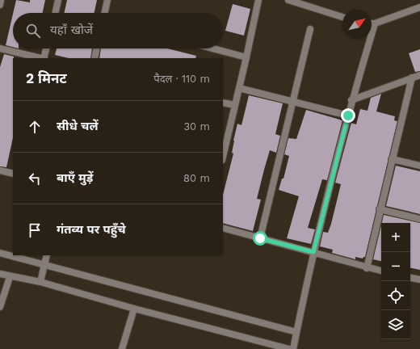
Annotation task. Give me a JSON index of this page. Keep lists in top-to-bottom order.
{
  "north": "top right",
  "page": {
    "search": "यहाँ खोजें",
    "heading": ["2 मिनट", "पैदल · 110 m"],
    "list": [
      ["सीधे चलें", "30 m"],
      ["बाएँ मुड़ें", "80 m"],
      "गंतव्य पर पहुँचे"
    ],
    "map_buttons": ["+", "−"]
  }
}
